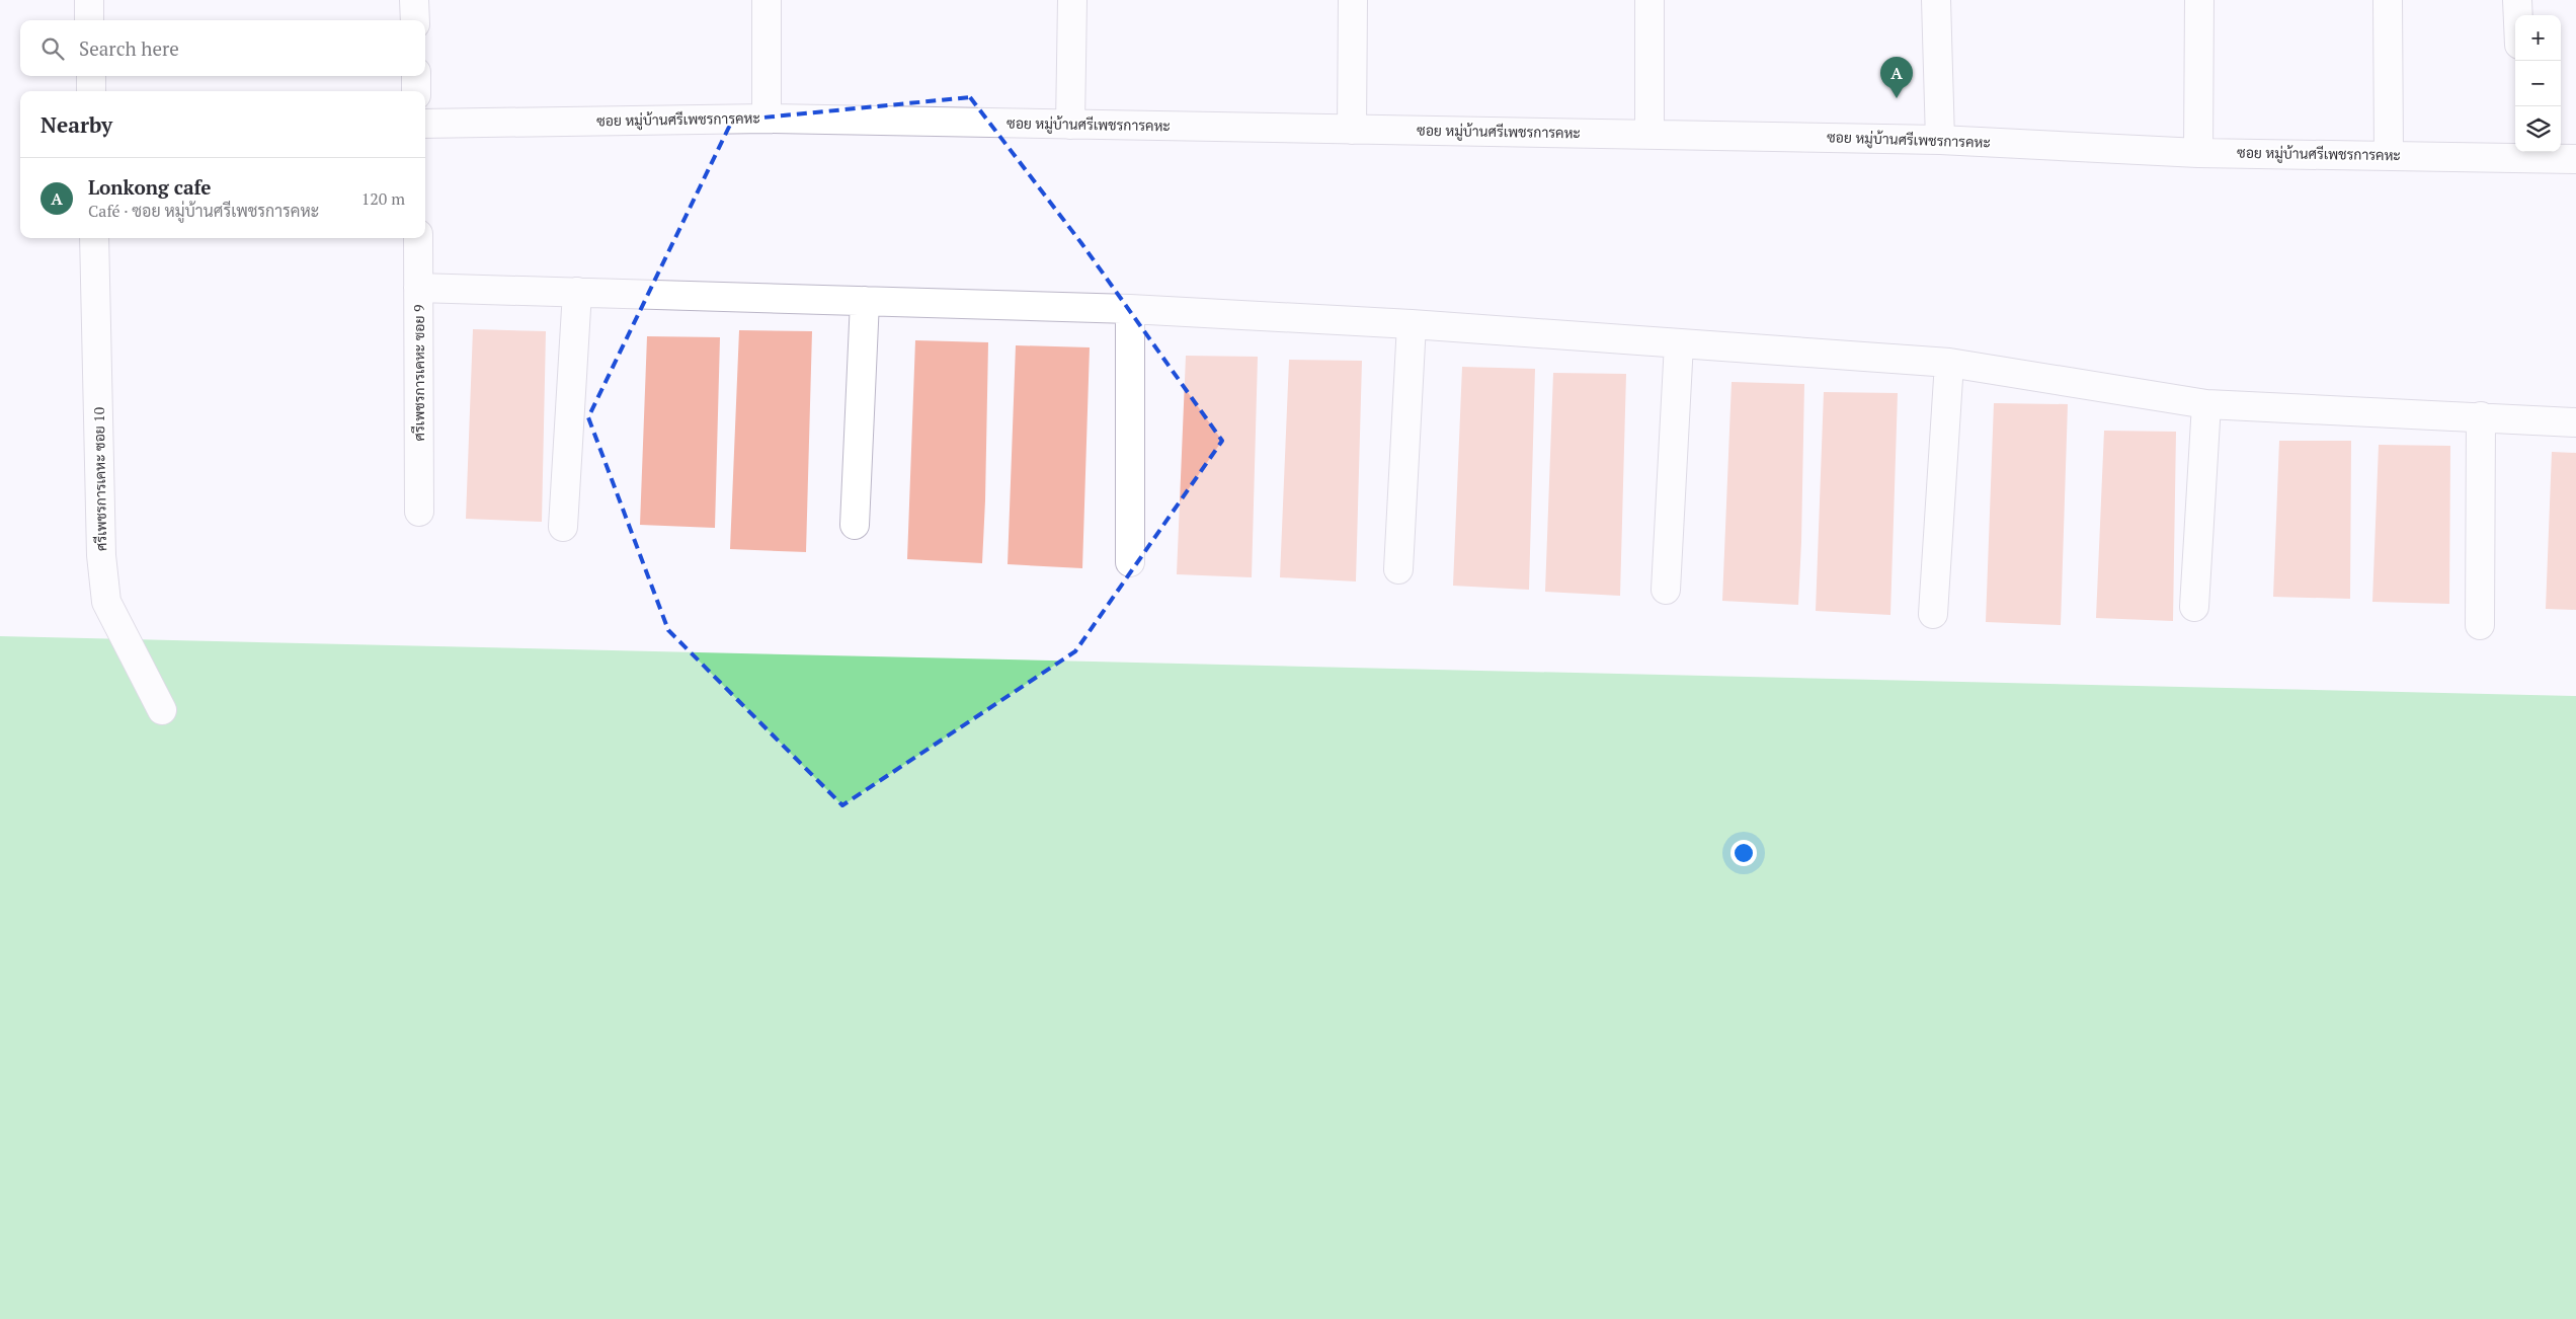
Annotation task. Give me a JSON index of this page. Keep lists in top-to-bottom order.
{
  "streets": {
    "street": ["ซอย หมู่บ้านศรีเพชรการคหะ", "ศรีเพชรการเคหะ ซอย 9", "ศรีเพชรการเคหะ ซอย 10"]
  },
  "page": {
    "map_buttons": ["+", "−"],
    "search": "Search here",
    "pins": "A",
    "heading": "Nearby",
    "list": [
      {
        "mark": "A",
        "name": "Lonkong cafe",
        "note": "Café · ซอย หมู่บ้านศรีเพชรการคหะ",
        "value": "120 m"
      }
    ]
  }
}
